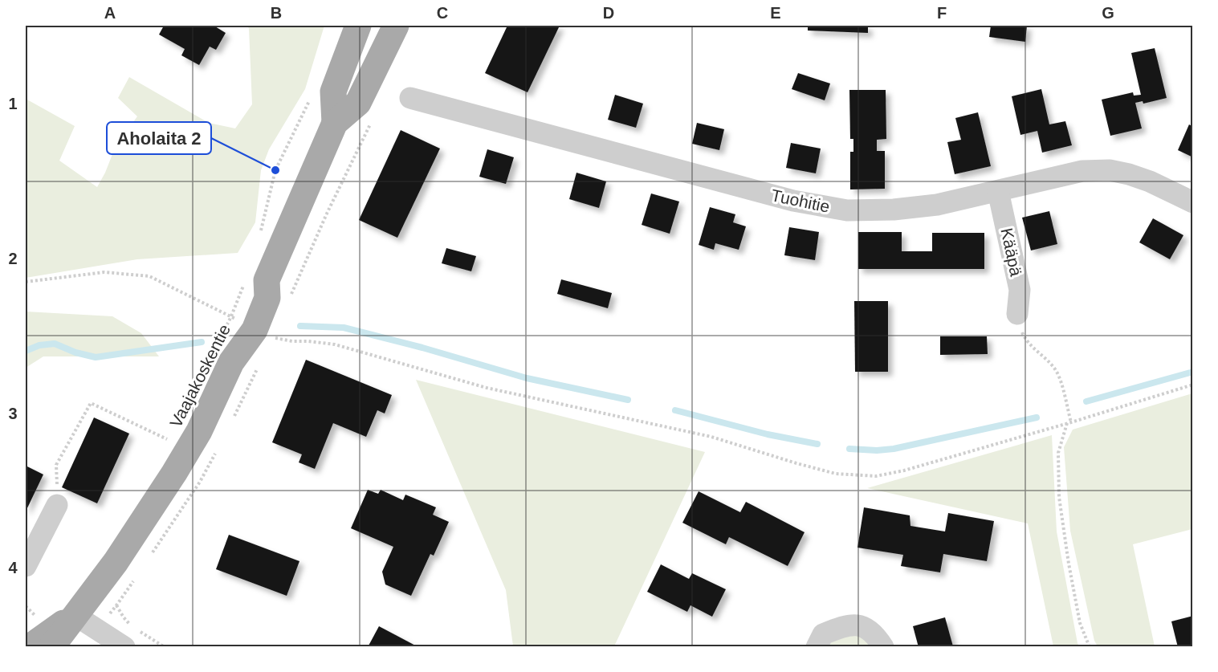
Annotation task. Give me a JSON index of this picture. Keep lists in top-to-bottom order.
{
  "streets": {
    "main road": ["Vaajakoskentie"],
    "street": ["Tuohitie", "Kääpä"]
  },
  "crossings": [
    ["Tuohitie", "Kääpä"]
  ],
  "places": ["Aholaita 2"],
  "grid": {
    "columns": [
      "A",
      "B",
      "C",
      "D",
      "E",
      "F",
      "G"
    ],
    "rows": [
      "1",
      "2",
      "3",
      "4"
    ]
  }
}
